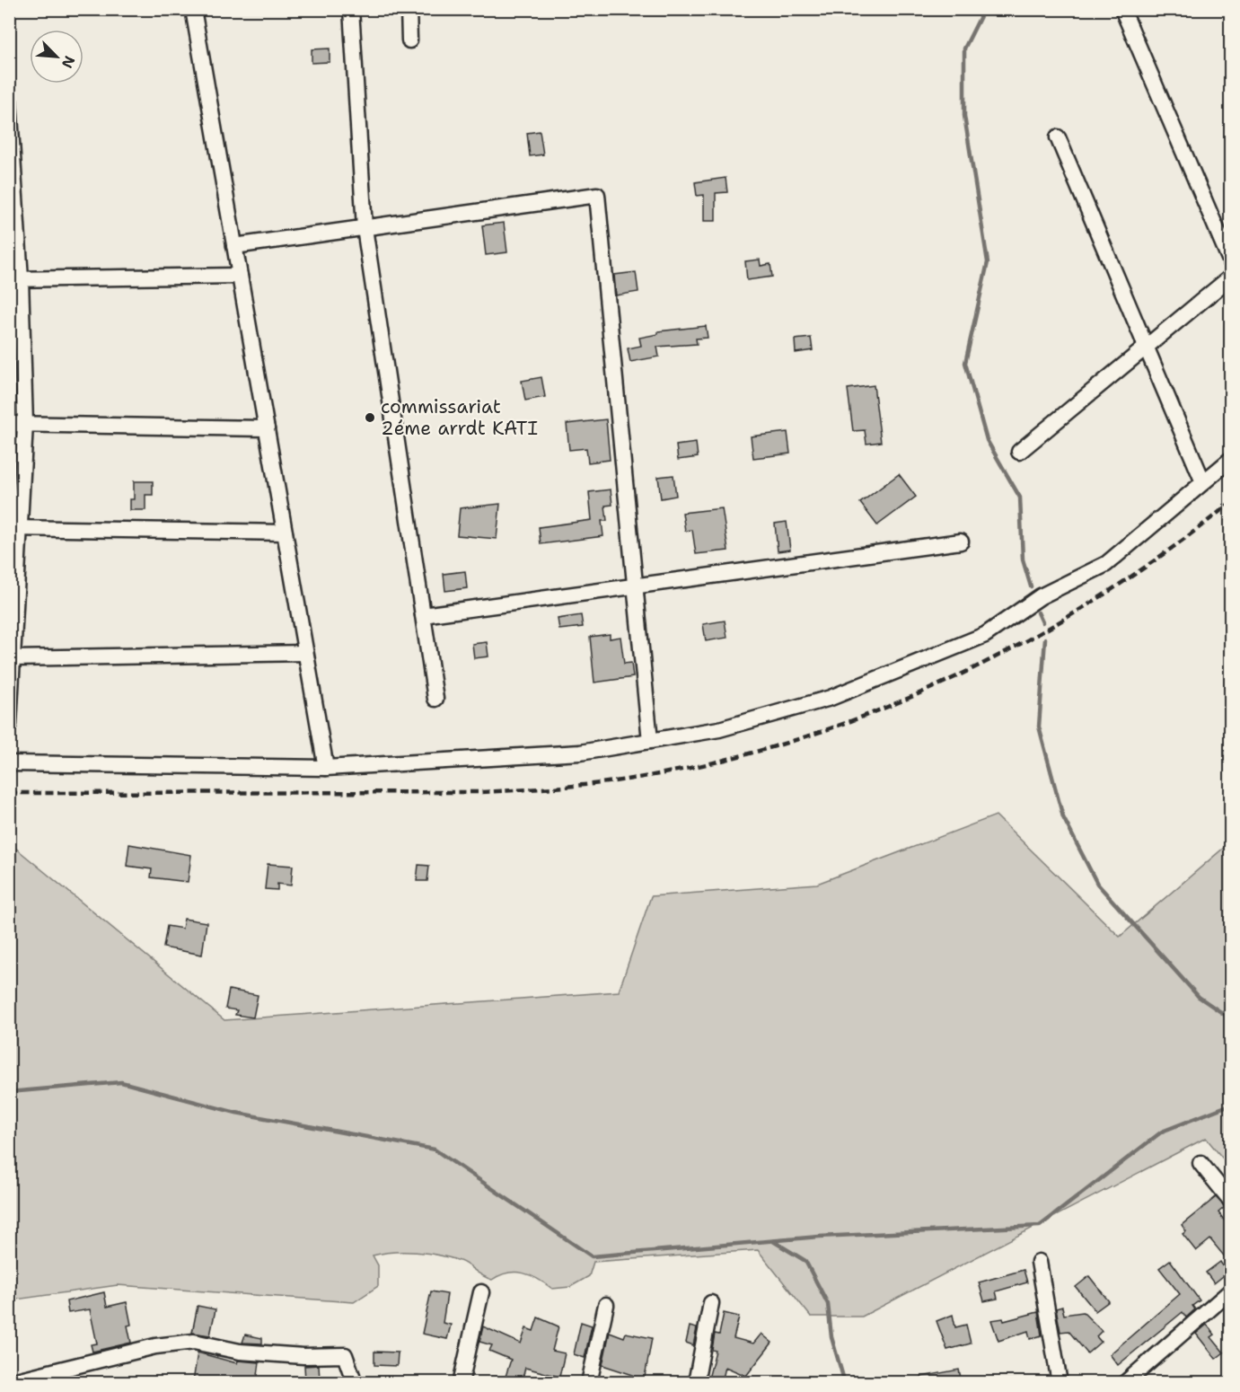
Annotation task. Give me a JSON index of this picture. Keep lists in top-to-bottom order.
{
  "places": ["commissariat 2éme arrdt KATI"],
  "north": "bottom right"
}
